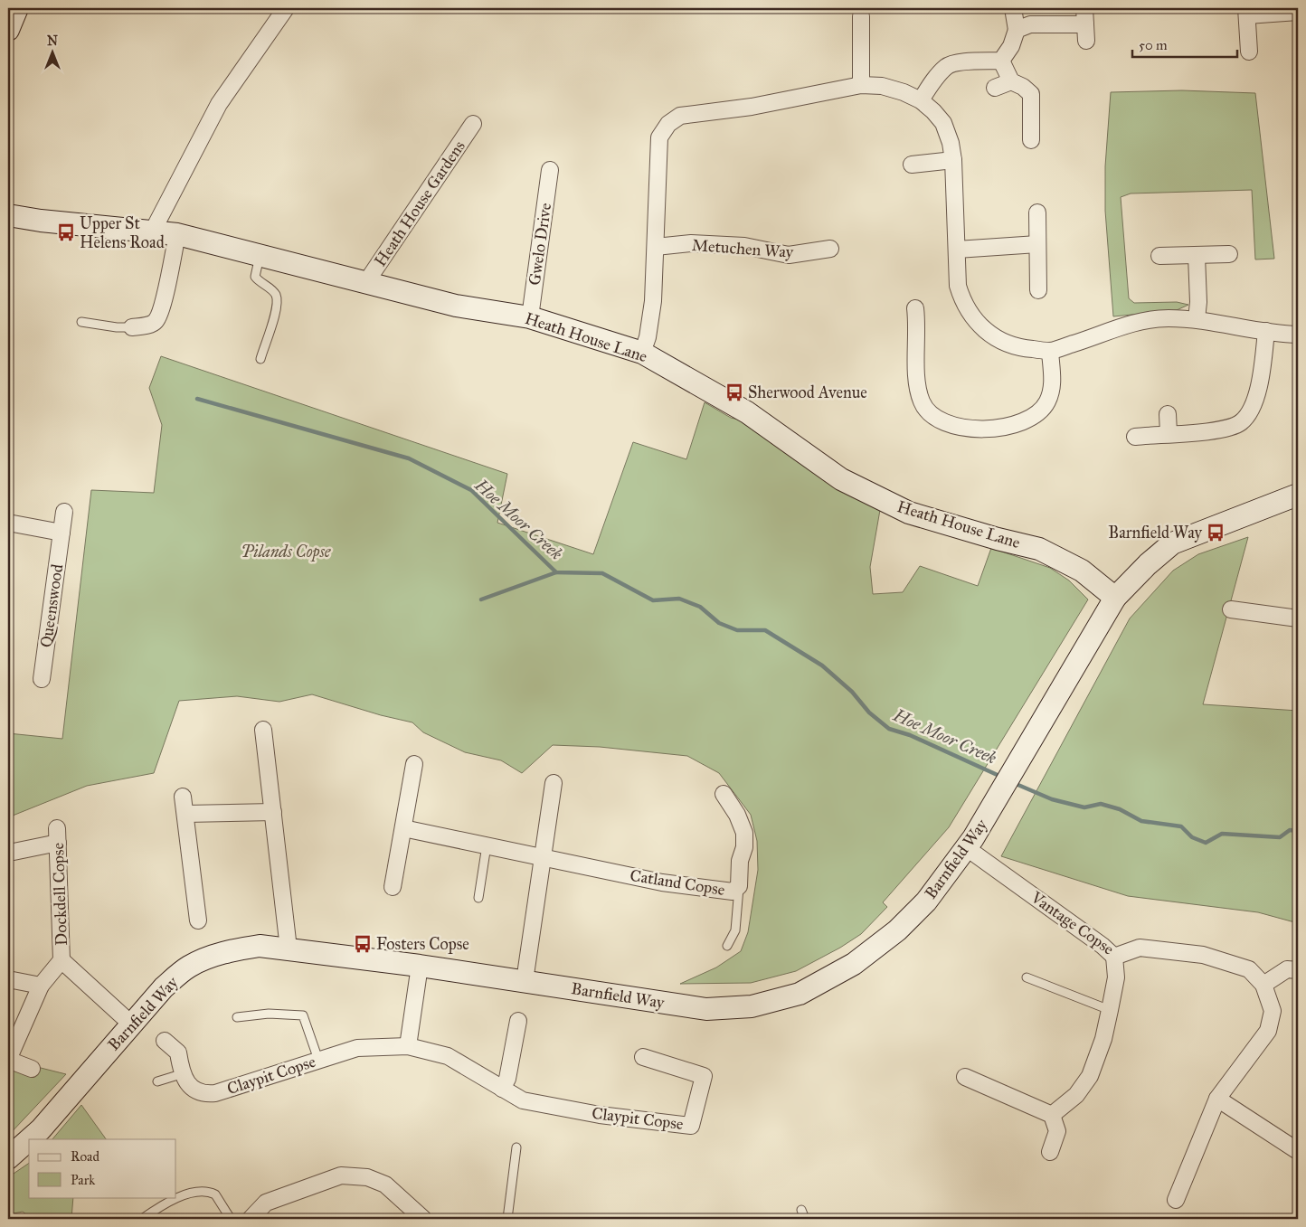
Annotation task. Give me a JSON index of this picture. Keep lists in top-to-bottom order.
{
  "streets": {
    "street": [
      "Heath House Gardens",
      "Gwelo Drive",
      "Metuchen Way",
      "Heath House Lane",
      "Queenswood",
      "Barnfield Way",
      "Catland Copse",
      "Dockdell Copse",
      "Vantage Copse",
      "Claypit Copse"
    ]
  },
  "crossings": [
    ["Heath House Gardens", "Heath House Lane"],
    ["Gwelo Drive", "Heath House Lane"],
    ["Heath House Lane", "Barnfield Way"],
    ["Barnfield Way", "Dockdell Copse"],
    ["Barnfield Way", "Vantage Copse"]
  ],
  "water": ["Hoe Moor Creek"],
  "parks": ["Pilands Copse"],
  "places": {
    "bus stop": [
      "Upper St Helens Road",
      "Sherwood Avenue",
      "Barnfield Way",
      "Fosters Copse"
    ]
  },
  "legend": ["Road", "Park"],
  "scale_bar": "50 m",
  "north": "top"
}
